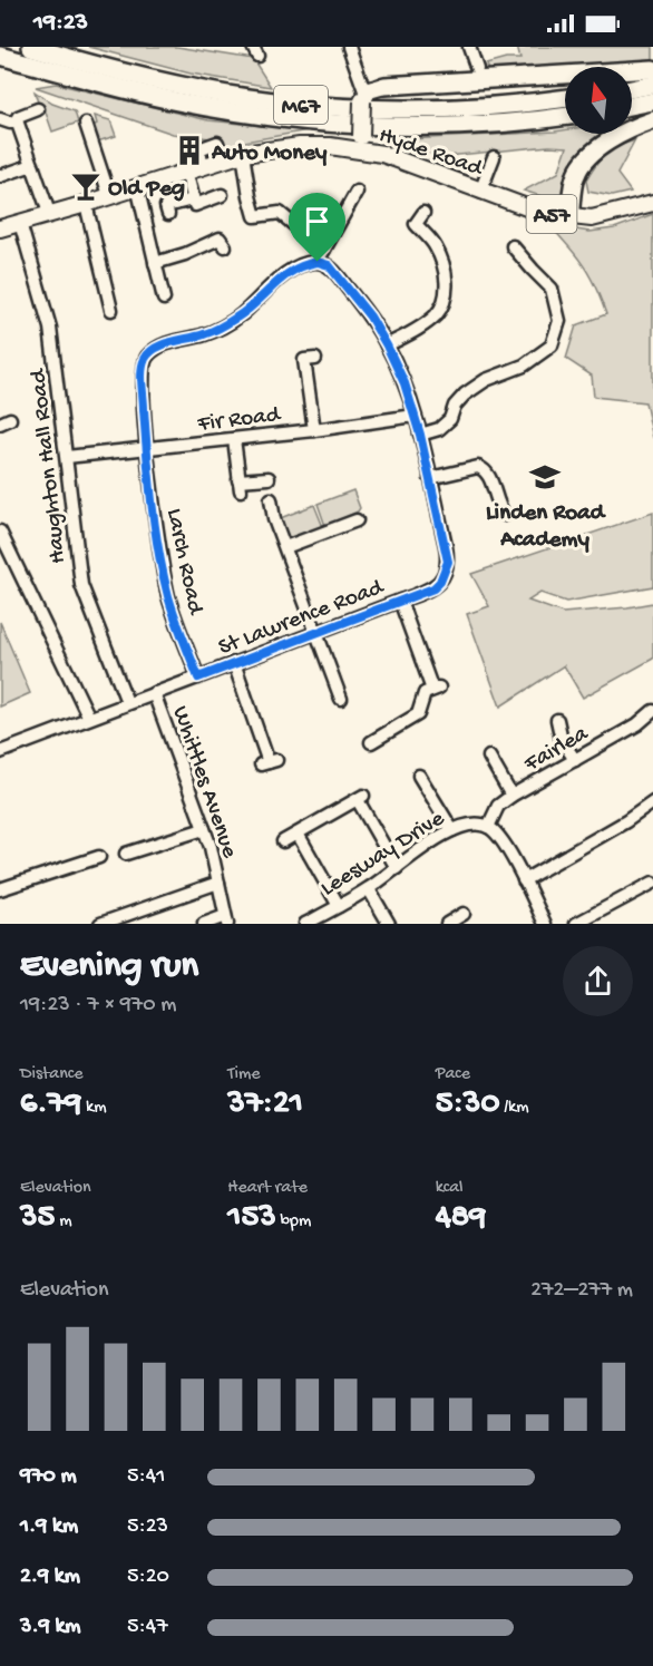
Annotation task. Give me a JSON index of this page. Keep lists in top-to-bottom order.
{
  "streets": {
    "highway": ["M67"],
    "main road": ["Hyde Road", "A57"],
    "street": [
      "Fir Road",
      "Haughton Hall Road",
      "Larch Road",
      "St Lawrence Road",
      "Fairlea",
      "Whittles Avenue",
      "Leesway Drive"
    ]
  },
  "crossings": [
    ["Hyde Road", "Haughton Hall Road"],
    ["Fir Road", "Haughton Hall Road"],
    ["Fir Road", "Larch Road"],
    ["Fir Road", "St Lawrence Road"],
    ["Haughton Hall Road", "St Lawrence Road"],
    ["Larch Road", "St Lawrence Road"],
    ["St Lawrence Road", "Whittles Avenue"],
    ["Fairlea", "Leesway Drive"]
  ],
  "places": {
    "building": ["Auto Money"],
    "bar": ["Old Peg"],
    "school or university": ["Linden Road Academy"]
  },
  "north": "top",
  "page": {
    "status": "19:23",
    "heading": ["Evening run", "19:23 · 7 × 970 m"],
    "stats": [
      ["Distance", "6.79 km"],
      ["Time", "37:21"],
      ["Pace", "5:30 /km"],
      ["Elevation", "35 m"],
      ["Heart rate", "153 bpm"],
      ["kcal", "489"]
    ],
    "chart": ["Elevation", "272–277 m"],
    "list": [
      {
        "name": "970 m",
        "note": "5:41"
      },
      {
        "name": "1.9 km",
        "note": "5:23"
      },
      {
        "name": "2.9 km",
        "note": "5:20"
      },
      {
        "name": "3.9 km",
        "note": "5:47"
      }
    ]
  }
}
